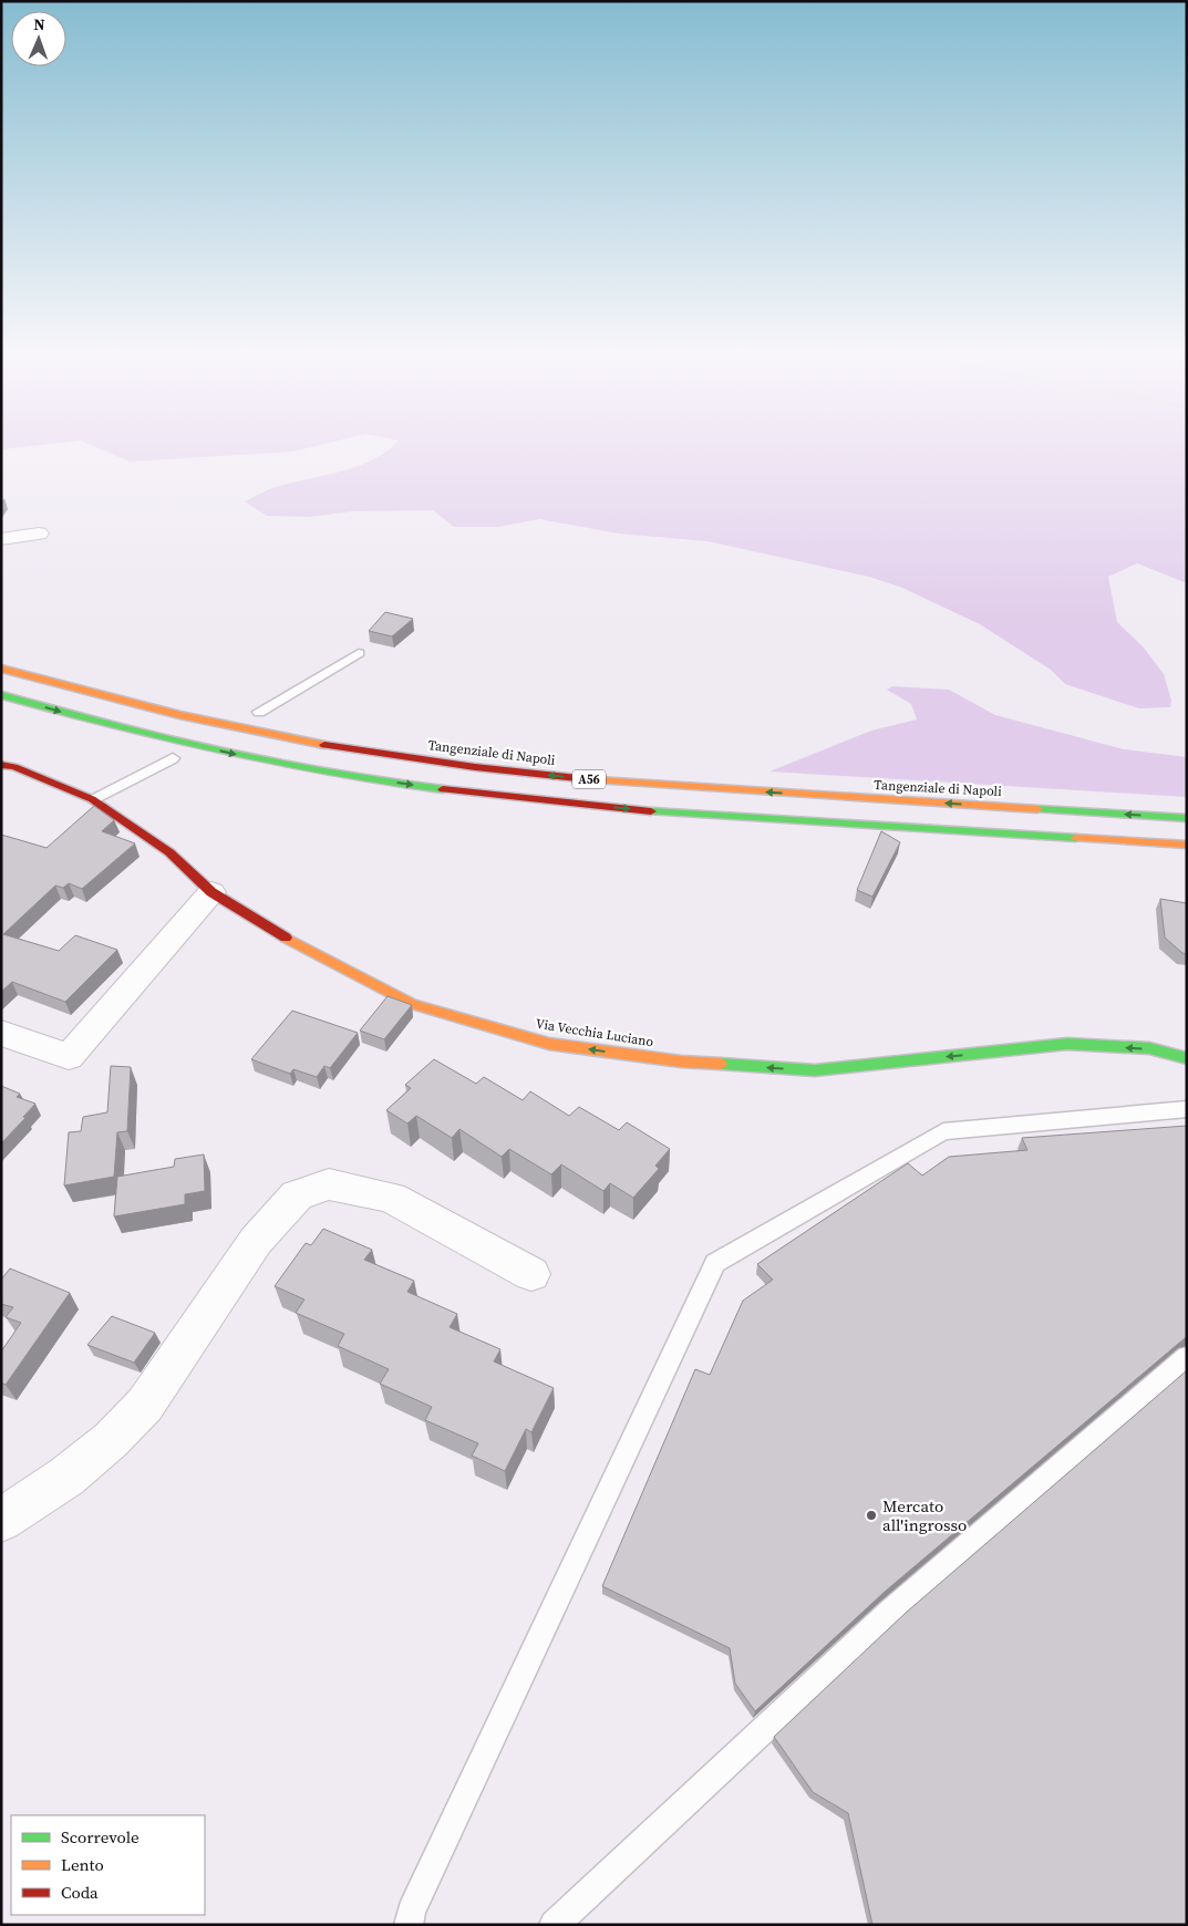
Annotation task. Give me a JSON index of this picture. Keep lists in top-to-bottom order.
{
  "streets": {
    "main road": ["Tangenziale di Napoli", "A56", "Via Vecchia Luciano"]
  },
  "one_way": ["Via Vecchia Luciano"],
  "places": ["Mercato all'ingrosso"],
  "legend": ["Scorrevole", "Lento", "Coda"],
  "north": "top"
}
